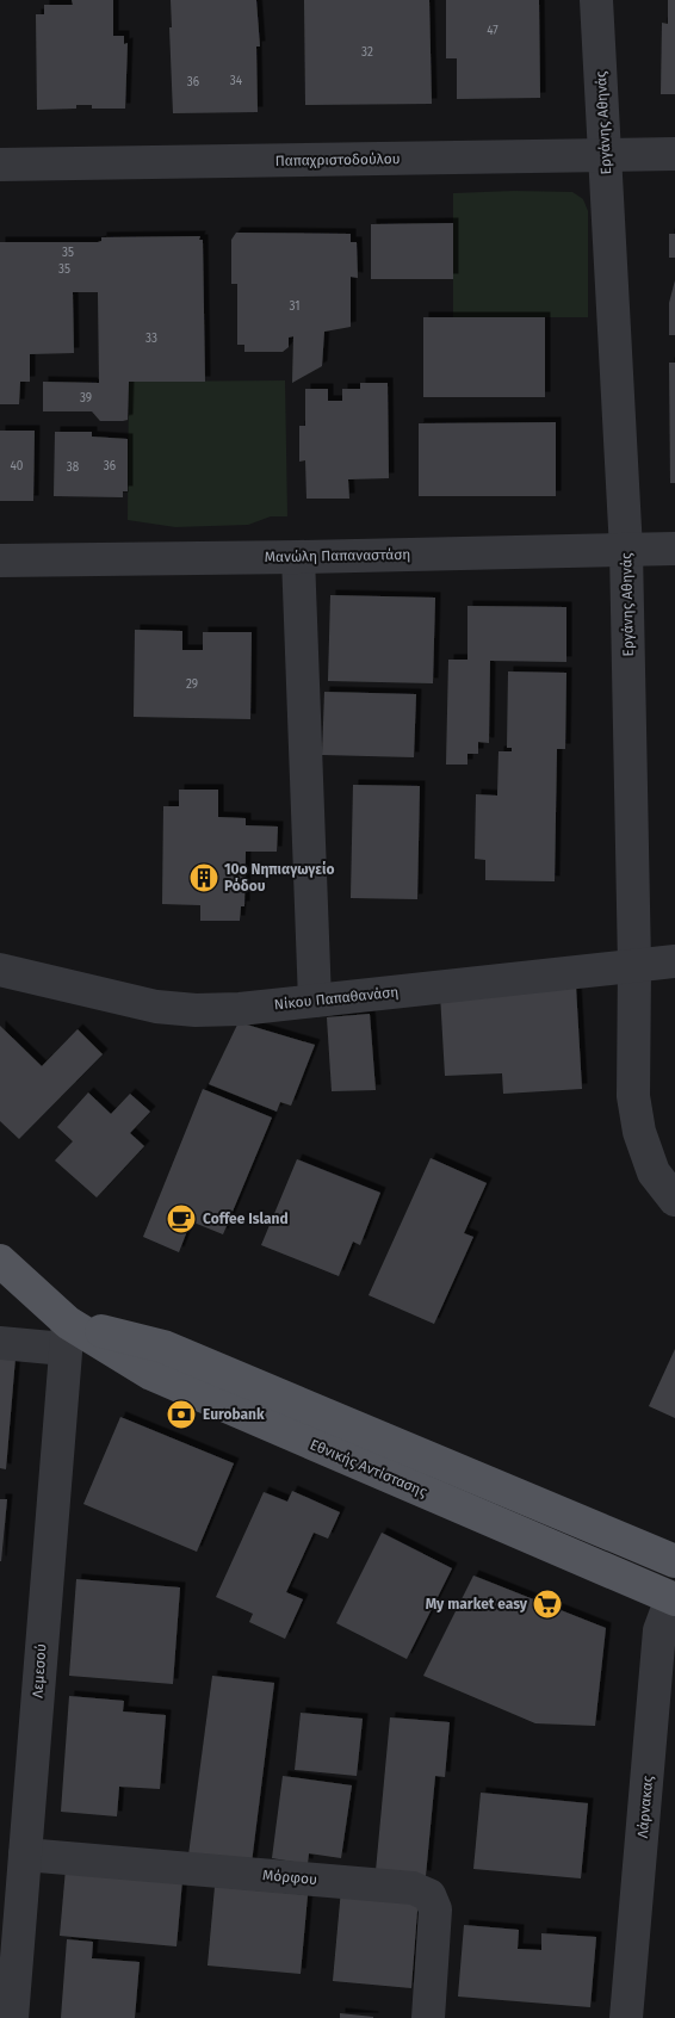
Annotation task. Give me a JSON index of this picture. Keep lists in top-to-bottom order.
{
  "streets": {
    "main road": ["Εθνικής Αντίστασης"],
    "street": [
      "Εργάνης Αθηνάς",
      "Παπαχριστοδούλου",
      "Μανώλη Παπαναστάση",
      "Νίκου Παπαθανάση",
      "Λεμεσού",
      "Λάρνακας",
      "Μόρφου"
    ]
  },
  "crossings": [
    ["Εργάνης Αθηνάς", "Παπαχριστοδούλου"],
    ["Εργάνης Αθηνάς", "Μανώλη Παπαναστάση"],
    ["Εργάνης Αθηνάς", "Νίκου Παπαθανάση"],
    ["Εθνικής Αντίστασης", "Λεμεσού"],
    ["Εθνικής Αντίστασης", "Λάρνακας"],
    ["Λεμεσού", "Μόρφου"]
  ],
  "places": {
    "building": ["10ο Νηπιαγωγείο Ρόδου"],
    "cafe": ["Coffee Island"],
    "bank": ["Eurobank"],
    "supermarket": ["My market easy"]
  },
  "house_numbers": [
    "47",
    "32",
    "34",
    "36",
    "35",
    "35",
    "31",
    "33",
    "39",
    "40",
    "36",
    "38",
    "29"
  ]
}
